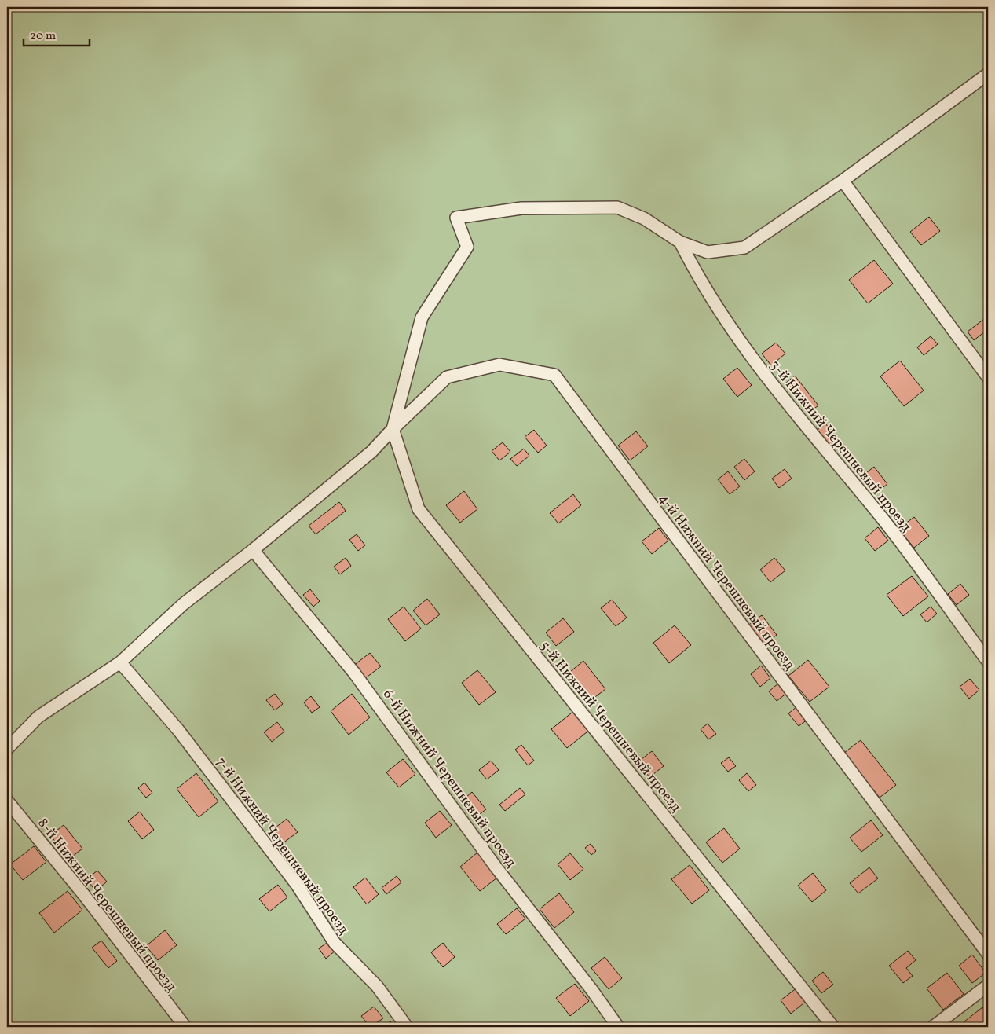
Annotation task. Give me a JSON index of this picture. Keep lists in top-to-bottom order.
{
  "streets": {
    "lane": [
      "3-й Нижний Черешневый проезд",
      "4-й Нижний Черешневый проезд",
      "5-й Нижний Черешневый проезд",
      "6-й Нижний Черешневый проезд",
      "7-й Нижний Черешневый проезд",
      "8-й Нижний Черешневый проезд"
    ]
  },
  "crossings": [
    ["4-й Нижний Черешневый проезд", "5-й Нижний Черешневый проезд"],
    ["4-й Нижний Черешневый проезд", "6-й Нижний Черешневый проезд"],
    ["4-й Нижний Черешневый проезд", "7-й Нижний Черешневый проезд"]
  ],
  "scale_bar": "20 m"
}
